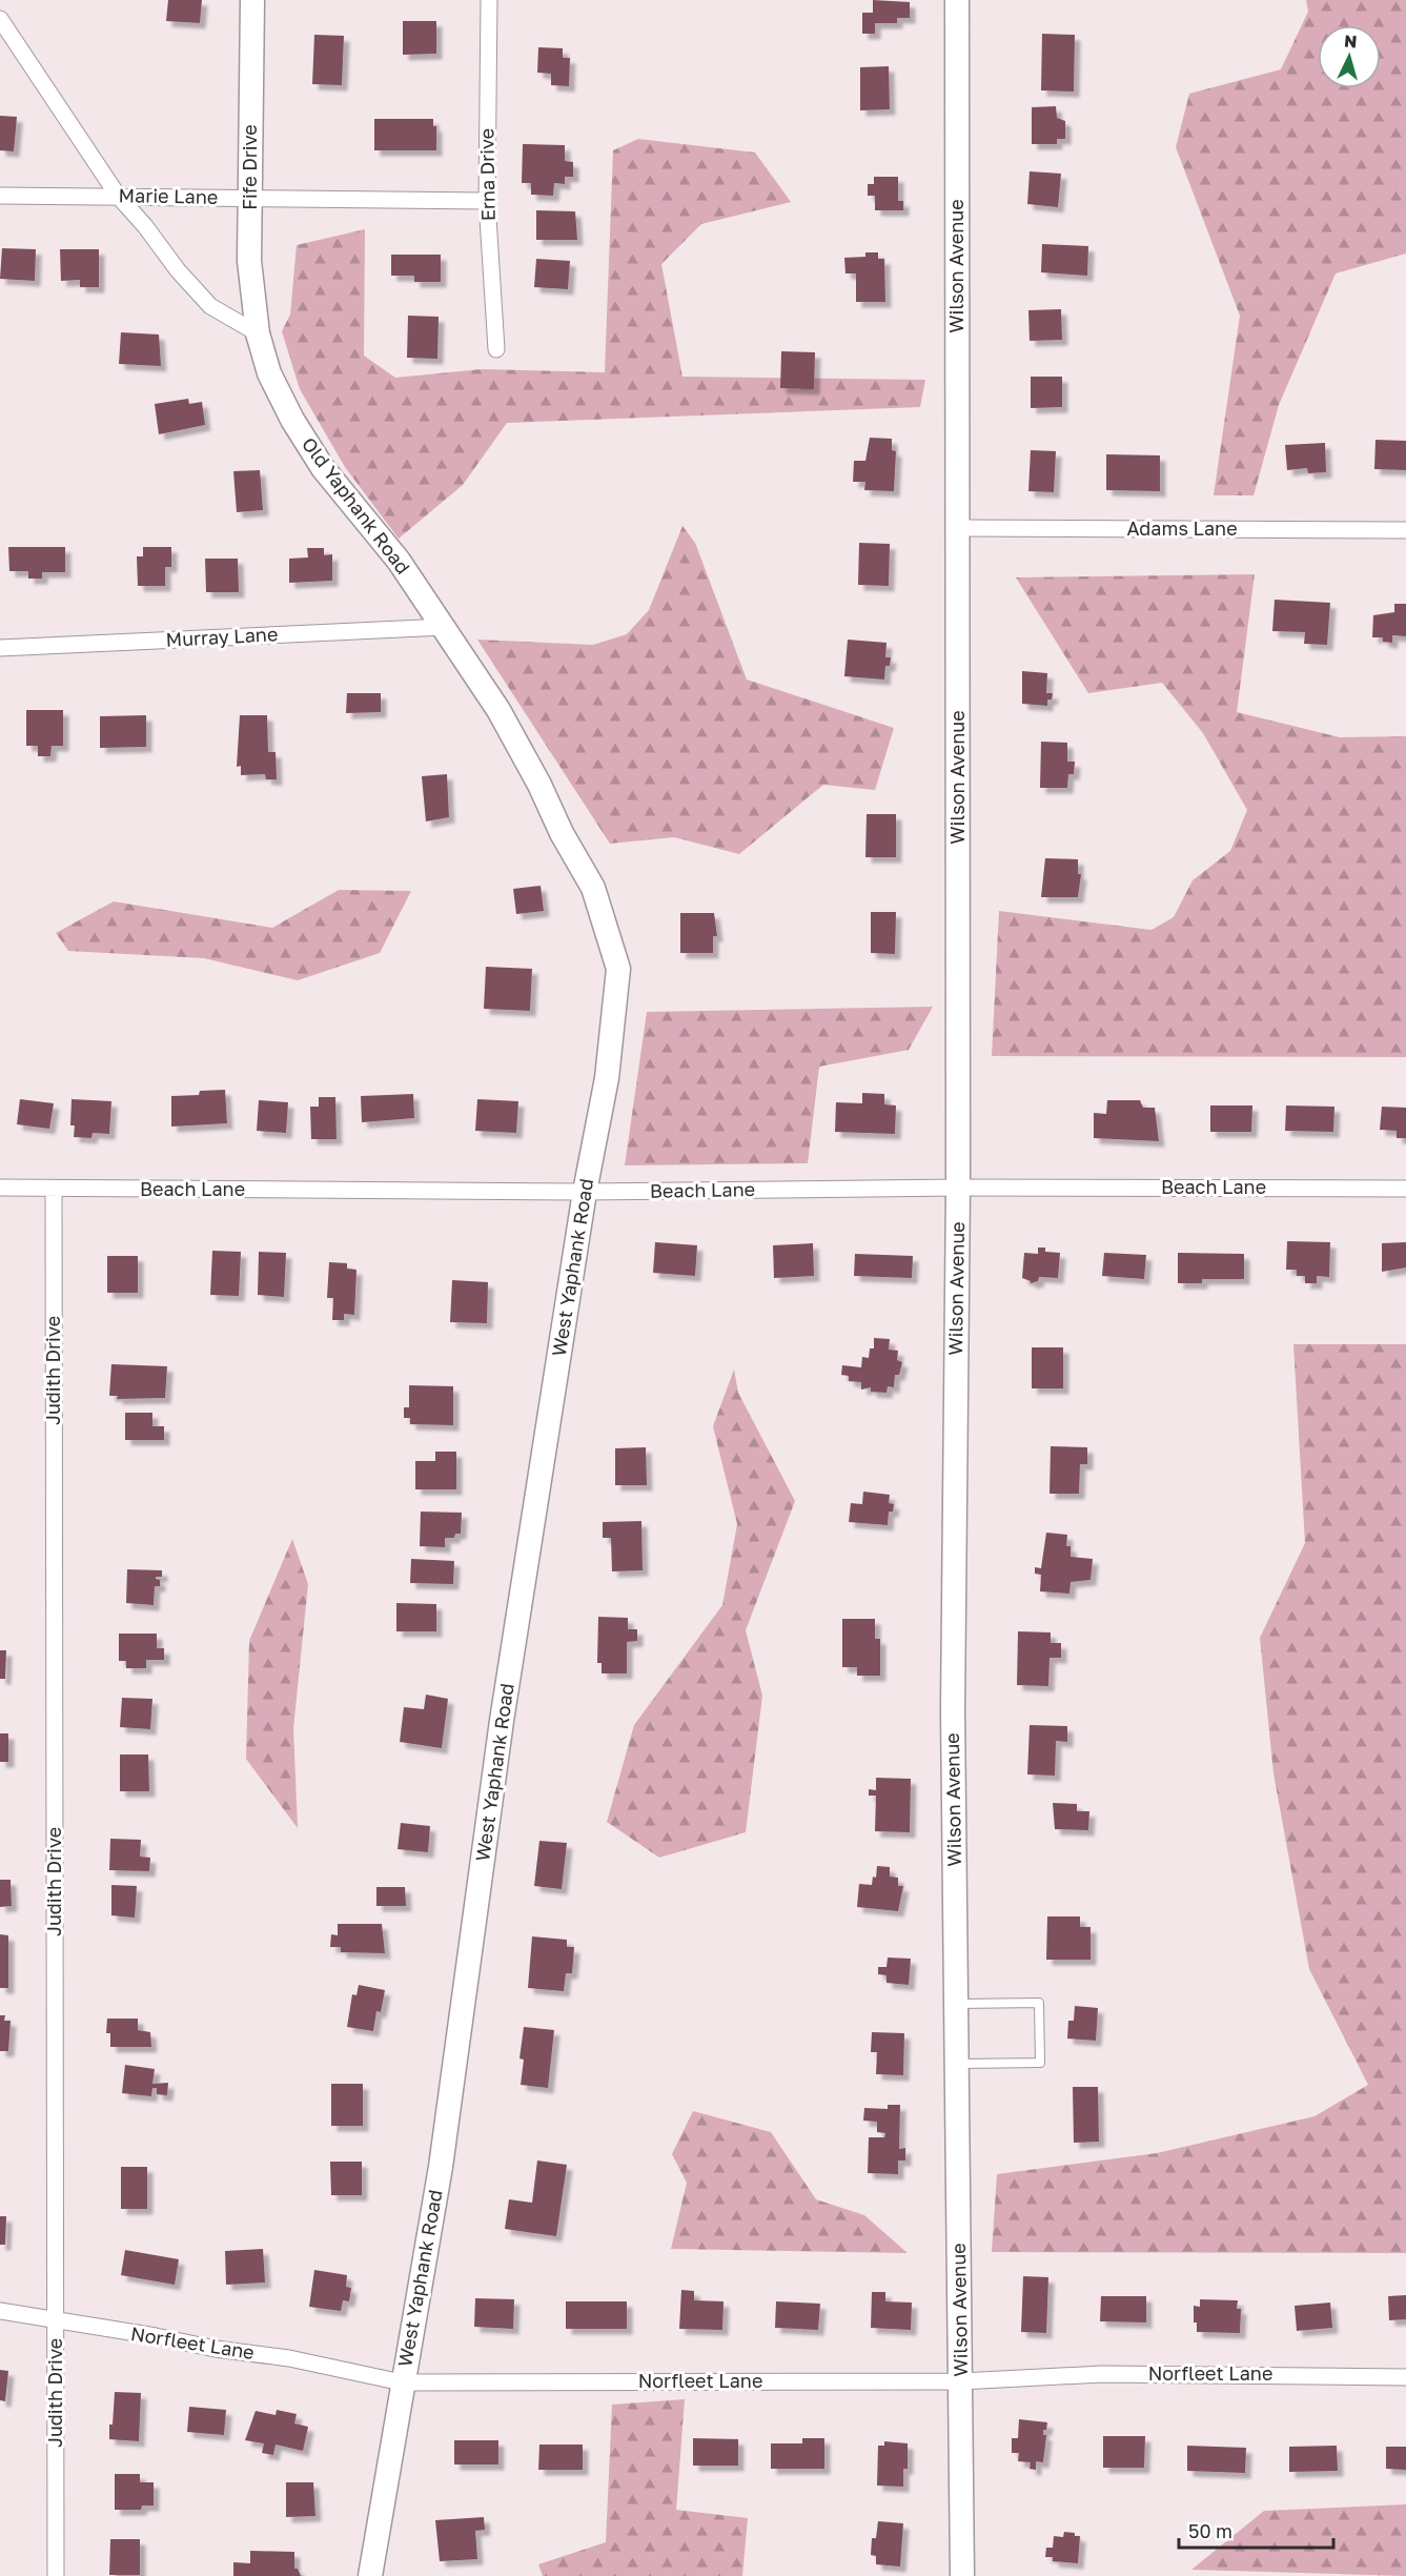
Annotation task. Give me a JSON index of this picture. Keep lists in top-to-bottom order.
{
  "streets": {
    "street": [
      "Fife Drive",
      "Erna Drive",
      "Marie Lane",
      "Wilson Avenue",
      "Old Yaphank Road",
      "Adams Lane",
      "Murray Lane",
      "Beach Lane",
      "West Yaphank Road",
      "Judith Drive",
      "Norfleet Lane"
    ]
  },
  "crossings": [
    ["Fife Drive", "Marie Lane"],
    ["Fife Drive", "Old Yaphank Road"],
    ["Erna Drive", "Marie Lane"],
    ["Wilson Avenue", "Adams Lane"],
    ["Wilson Avenue", "Beach Lane"],
    ["Wilson Avenue", "Norfleet Lane"],
    ["Old Yaphank Road", "Murray Lane"],
    ["Old Yaphank Road", "West Yaphank Road"],
    ["Beach Lane", "West Yaphank Road"],
    ["Beach Lane", "Judith Drive"],
    ["West Yaphank Road", "Norfleet Lane"],
    ["Judith Drive", "Norfleet Lane"]
  ],
  "scale_bar": "50 m",
  "north": "top"
}
